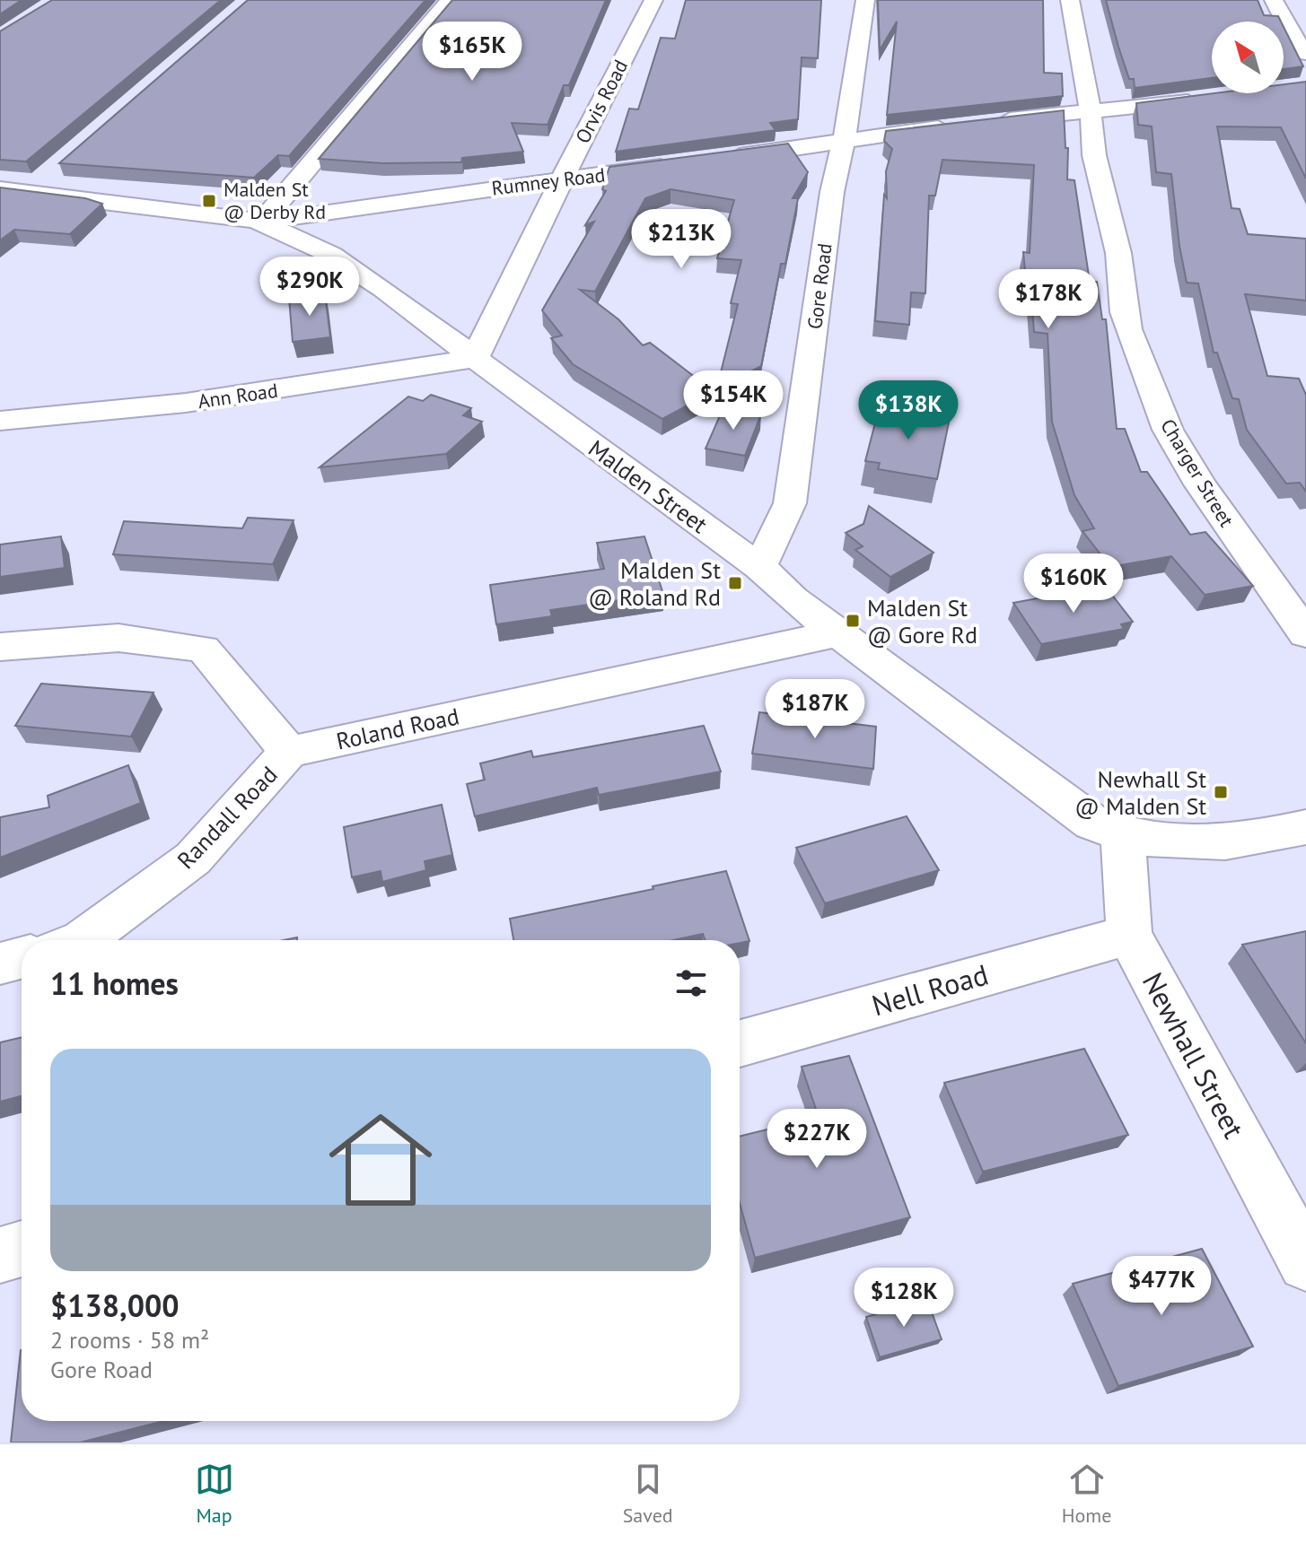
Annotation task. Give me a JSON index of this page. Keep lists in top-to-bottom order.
{
  "streets": {
    "street": [
      "Orvis Road",
      "Rumney Road",
      "Gore Road",
      "Ann Road",
      "Charger Street",
      "Malden Street",
      "Roland Road",
      "Randall Road",
      "Nell Road",
      "Newhall Street"
    ]
  },
  "crossings": [
    ["Orvis Road", "Rumney Road"],
    ["Orvis Road", "Ann Road"],
    ["Orvis Road", "Malden Street"],
    ["Rumney Road", "Malden Street"],
    ["Gore Road", "Malden Street"],
    ["Ann Road", "Malden Street"],
    ["Malden Street", "Roland Road"],
    ["Malden Street", "Newhall Street"],
    ["Roland Road", "Randall Road"],
    ["Nell Road", "Newhall Street"]
  ],
  "places": {
    "transit": [
      "Malden St @ Derby Rd",
      "Malden St @ Roland Rd",
      "Malden St @ Gore Rd",
      "Newhall St @ Malden St"
    ]
  },
  "north": "top left",
  "page": {
    "price": [
      "$165K",
      "$213K",
      "$290K",
      "$178K",
      "$154K",
      "$138K",
      "$160K",
      "$187K",
      "$227K",
      "$477K",
      "$128K"
    ],
    "heading": "11 homes",
    "list": [
      {
        "name": "$138,000",
        "note": "2 rooms · 58 m² · Gore Road"
      }
    ],
    "tabs": ["Map", "Saved", "Home"]
  }
}
